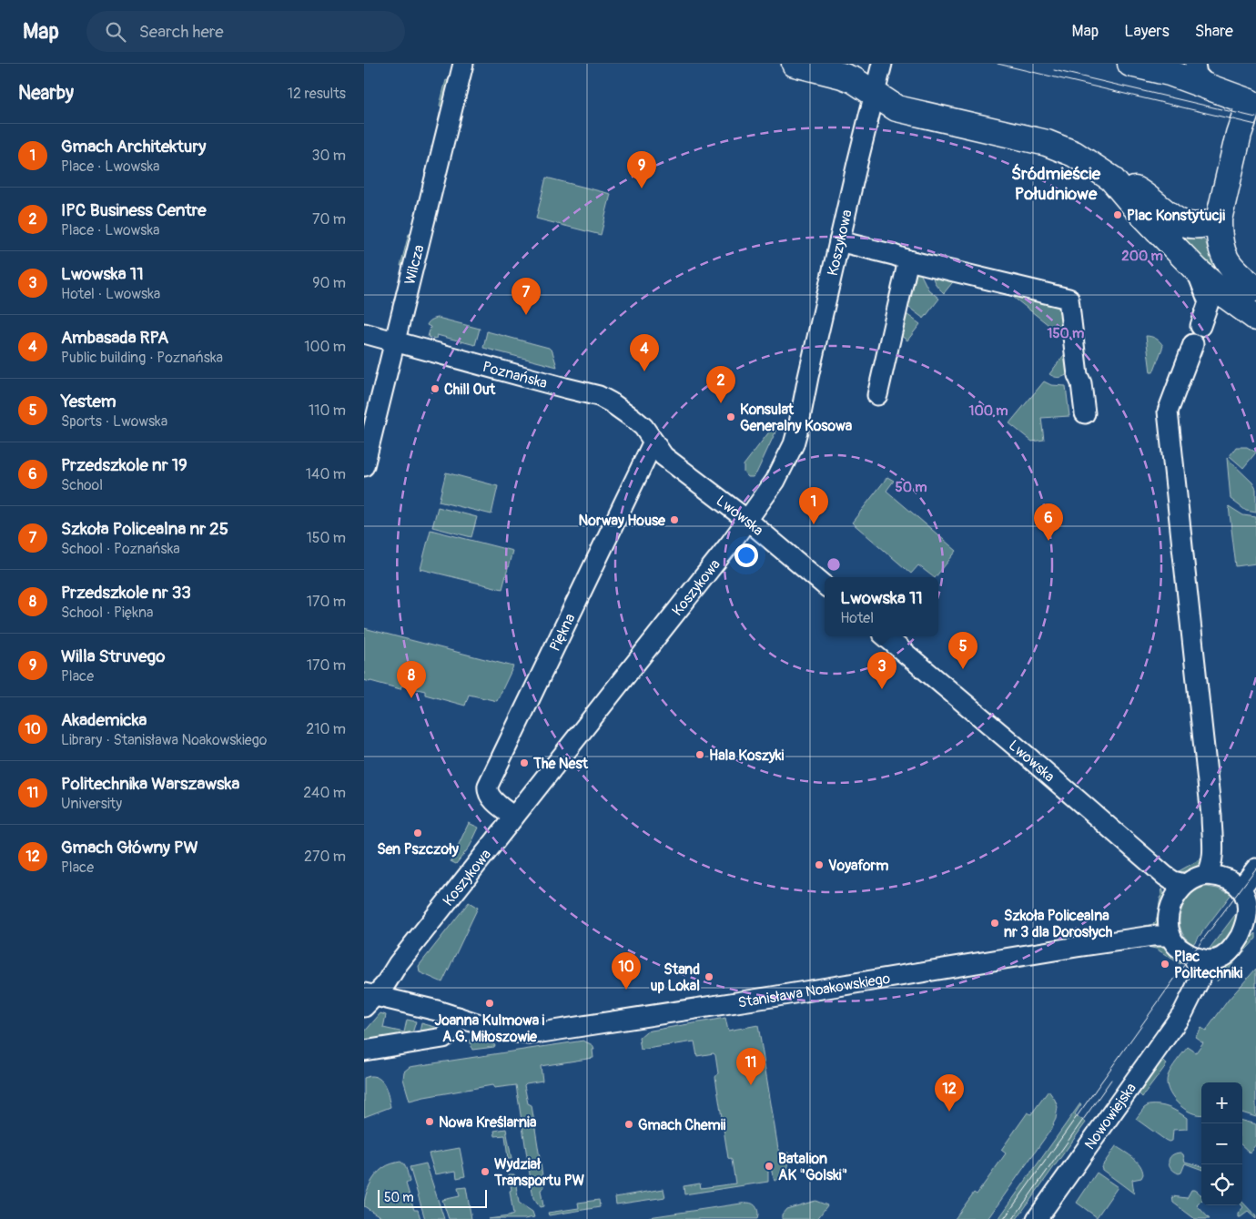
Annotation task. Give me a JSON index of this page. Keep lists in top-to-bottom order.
{
  "streets": {
    "street": [
      "Koszykowa",
      "Wilcza",
      "Poznańska",
      "Lwowska",
      "Piękna",
      "Stanisława Noakowskiego",
      "Nowowiejska"
    ]
  },
  "crossings": [
    ["Koszykowa", "Lwowska"],
    ["Koszykowa", "Piękna"],
    ["Koszykowa", "Stanisława Noakowskiego"],
    ["Wilcza", "Poznańska"],
    ["Poznańska", "Lwowska"],
    ["Poznańska", "Piękna"],
    ["Lwowska", "Piękna"],
    ["Lwowska", "Stanisława Noakowskiego"],
    ["Lwowska", "Nowowiejska"],
    ["Stanisława Noakowskiego", "Nowowiejska"]
  ],
  "districts": ["Śródmieście Południowe"],
  "places": [
    "Plac Konstytucji",
    "Chill Out",
    "Konsulat Generalny Kosowa",
    "Norway House",
    "Hala Koszyki",
    "The Nest",
    "Sen Pszczoły",
    "Voyaform",
    "Szkoła Policealna nr 3 dla Dorosłych",
    "Plac Politechniki",
    "Stand up Lokal",
    "Joanna Kulmowa i A.G. Miłoszowie",
    "Nowa Kreślarnia",
    "Gmach Chemii",
    "Batalion AK \"Golski\"",
    "Wydział Transportu PW"
  ],
  "scale_bar": "50 m",
  "page": {
    "header": "Map",
    "search": "Search here",
    "nav": ["Map", "Layers", "Share"],
    "heading": ["Nearby", "12 results"],
    "list": [
      {
        "mark": "1",
        "name": "Gmach Architektury",
        "note": "Place · Lwowska",
        "value": "30 m"
      },
      {
        "mark": "2",
        "name": "IPC Business Centre",
        "note": "Place · Lwowska",
        "value": "70 m"
      },
      {
        "mark": "3",
        "name": "Lwowska 11",
        "note": "Hotel · Lwowska",
        "value": "90 m"
      },
      {
        "mark": "4",
        "name": "Ambasada RPA",
        "note": "Public building · Poznańska",
        "value": "100 m"
      },
      {
        "mark": "5",
        "name": "Yestem",
        "note": "Sports · Lwowska",
        "value": "110 m"
      },
      {
        "mark": "6",
        "name": "Przedszkole nr 19",
        "note": "School",
        "value": "140 m"
      },
      {
        "mark": "7",
        "name": "Szkoła Policealna nr 25",
        "note": "School · Poznańska",
        "value": "150 m"
      },
      {
        "mark": "8",
        "name": "Przedszkole nr 33",
        "note": "School · Piękna",
        "value": "170 m"
      },
      {
        "mark": "9",
        "name": "Willa Struvego",
        "note": "Place",
        "value": "170 m"
      },
      {
        "mark": "10",
        "name": "Akademicka",
        "note": "Library · Stanisława Noakowskiego",
        "value": "210 m"
      },
      {
        "mark": "11",
        "name": "Politechnika Warszawska",
        "note": "University",
        "value": "240 m"
      },
      {
        "mark": "12",
        "name": "Gmach Główny PW",
        "note": "Place",
        "value": "270 m"
      }
    ],
    "pins": [
      "9",
      "7",
      "4",
      "2",
      "1",
      "6",
      "5",
      "3",
      "8",
      "10",
      "11",
      "12"
    ],
    "popup": ["Lwowska 11", "Hotel"],
    "map_buttons": ["+", "−"],
    "scale": "50 m"
  },
  "rings": [
    "200 m",
    "150 m",
    "100 m",
    "50 m"
  ]
}
